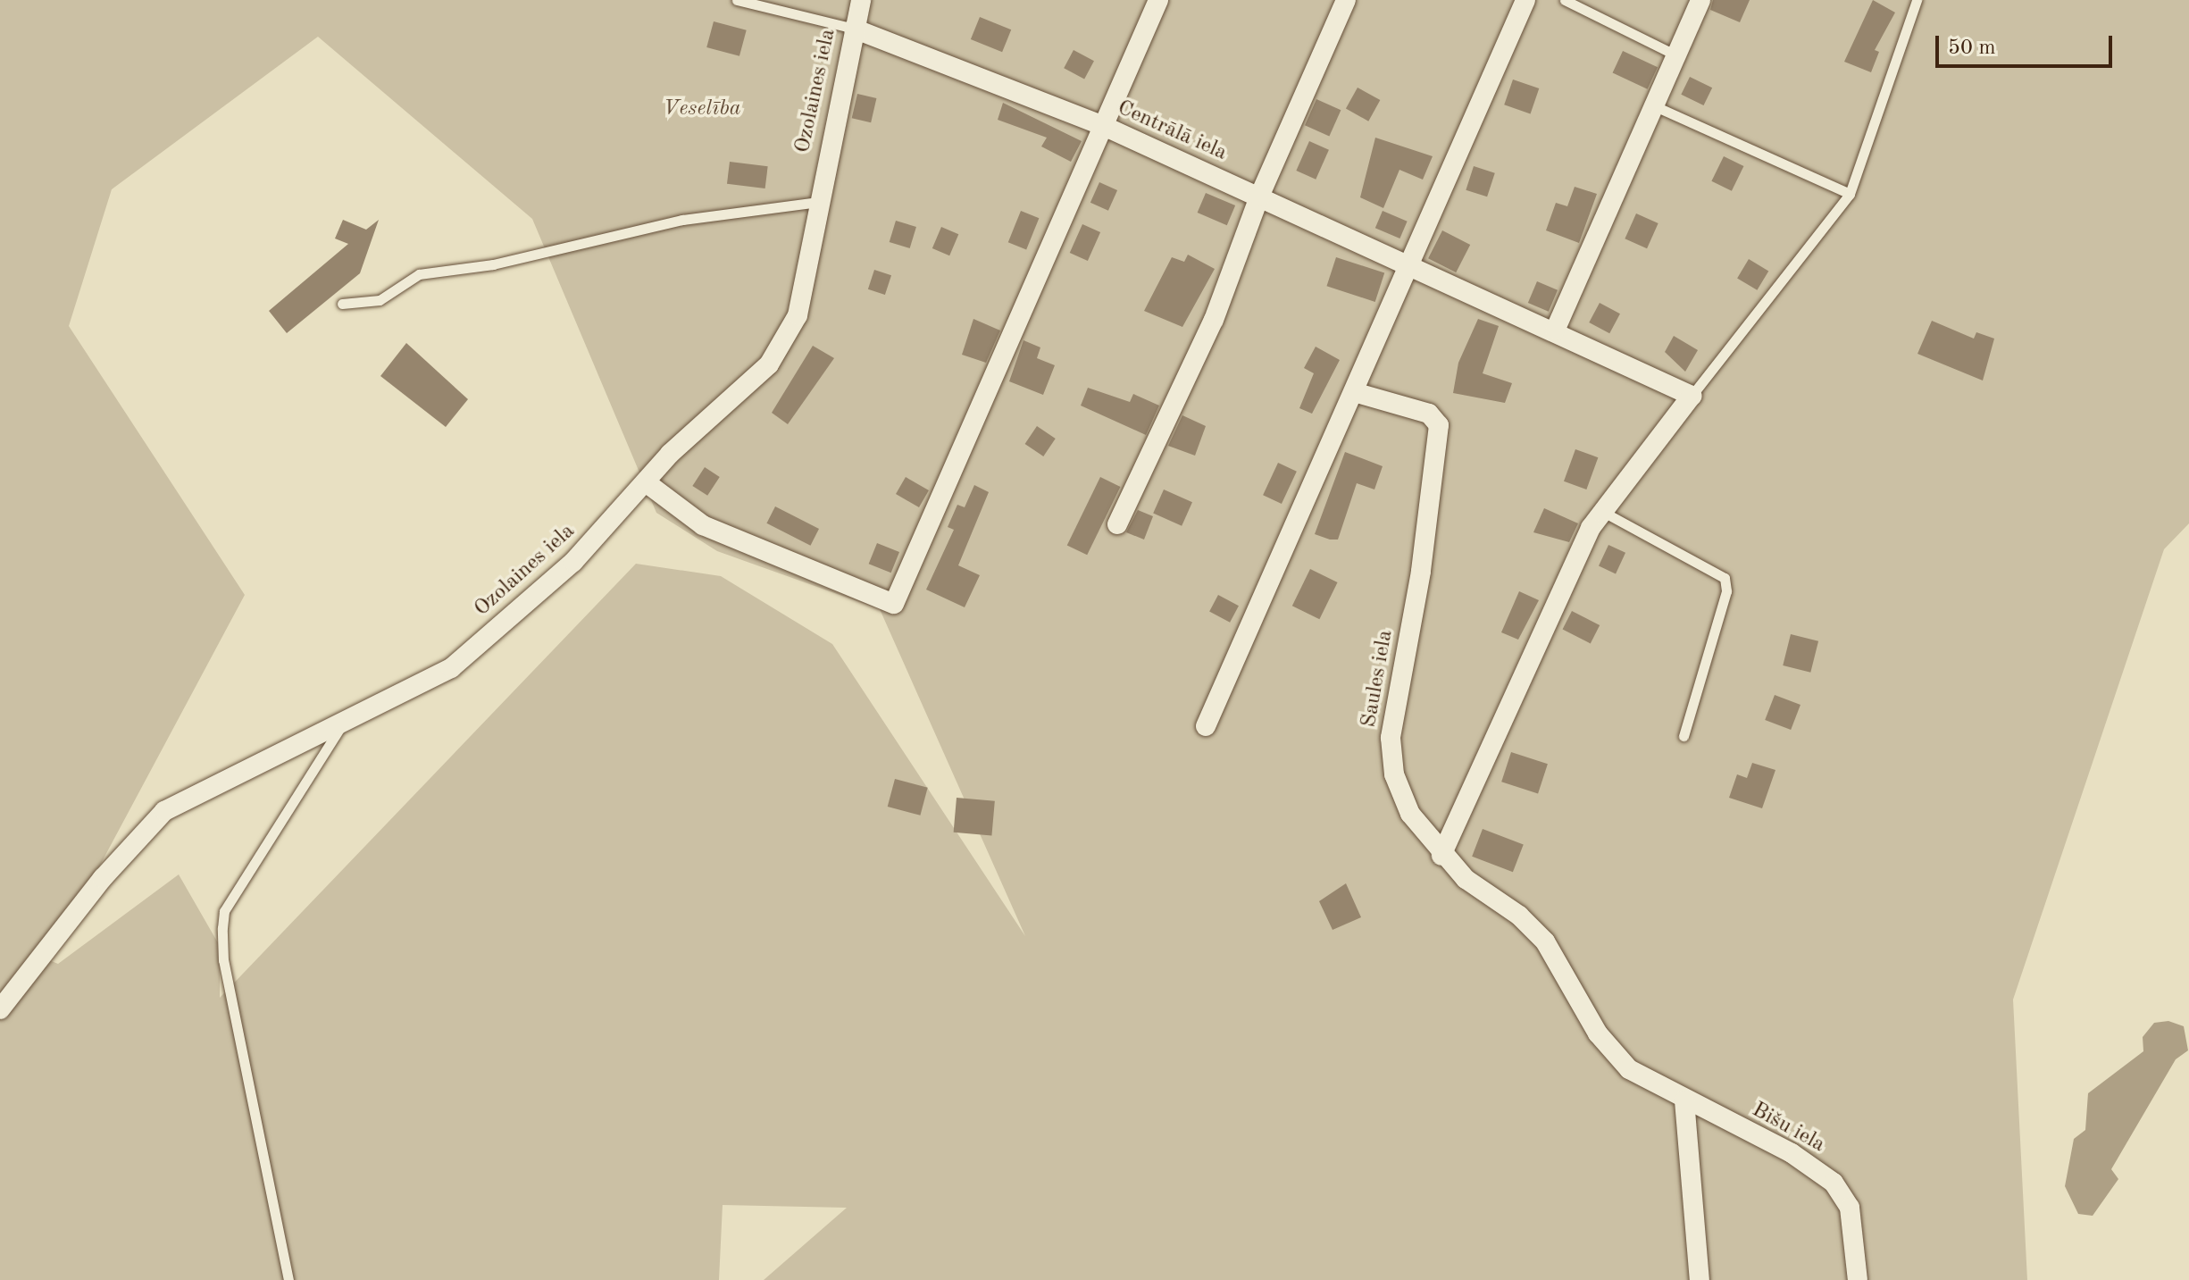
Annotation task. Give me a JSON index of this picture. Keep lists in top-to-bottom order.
{
  "streets": {
    "street": [
      "Ozolaines iela",
      "Centrālā iela",
      "Saules iela",
      "Bišu iela"
    ]
  },
  "crossings": [
    ["Ozolaines iela", "Centrālā iela"],
    ["Saules iela", "Bišu iela"]
  ],
  "parks": ["Veselība"],
  "scale_bar": "50 m"
}
